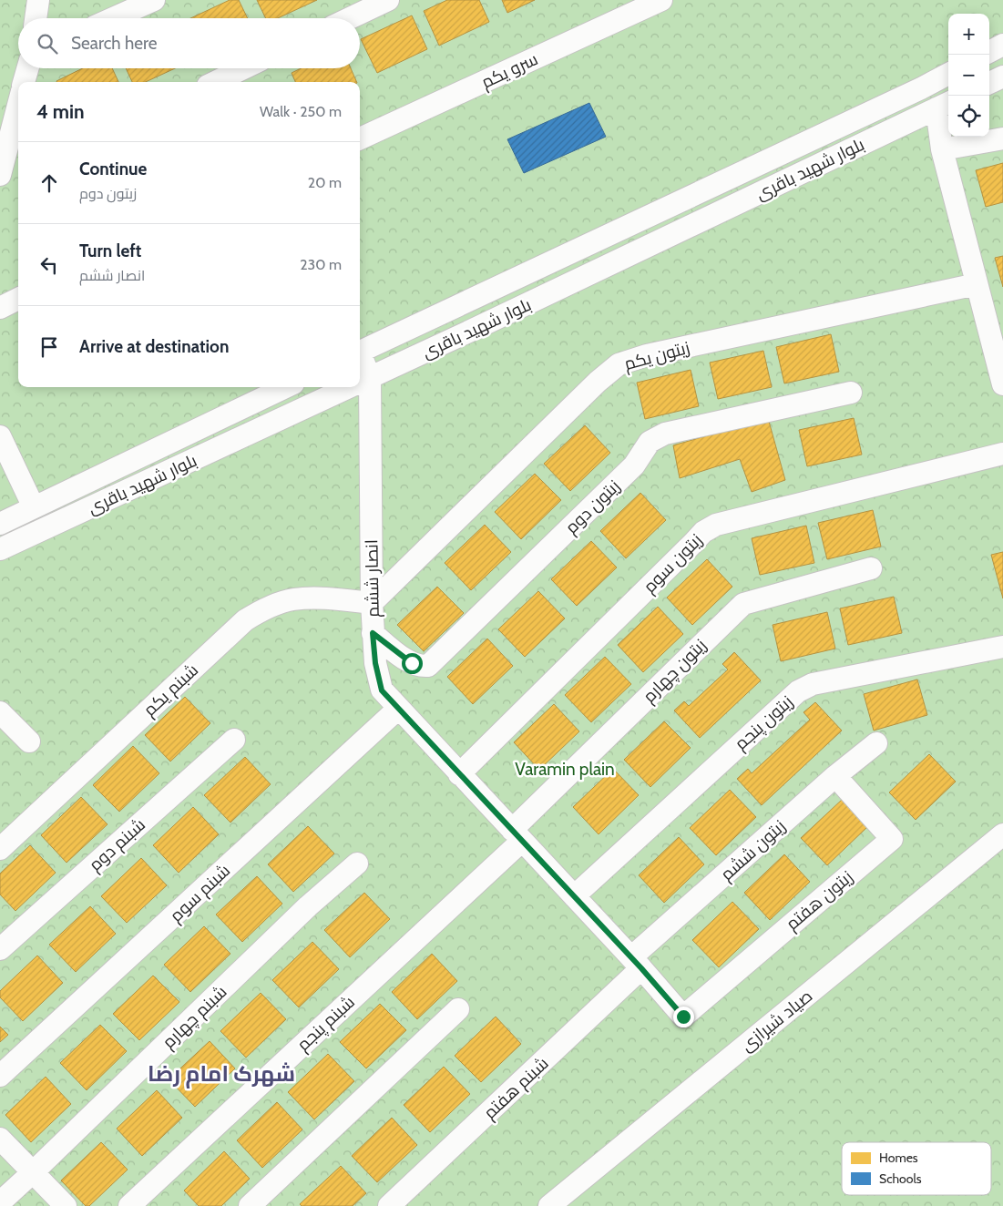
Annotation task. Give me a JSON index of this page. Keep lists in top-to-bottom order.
{
  "streets": {
    "street": [
      "سرو یکم",
      "بلوار شهید باقری",
      "زیتون یکم",
      "زیتون دوم",
      "زیتون سوم",
      "انصار ششم",
      "زیتون چهارم",
      "شبنم یکم",
      "زیتون پنجم",
      "شبنم دوم",
      "زیتون ششم",
      "شبنم سوم",
      "زیتون هفتم",
      "شبنم چهارم",
      "صیاد شیرازی",
      "شبنم پنجم",
      "شبنم هفتم"
    ]
  },
  "crossings": [
    ["بلوار شهید باقری", "انصار ششم"],
    ["زیتون یکم", "انصار ششم"],
    ["زیتون یکم", "شبنم یکم"],
    ["زیتون دوم", "انصار ششم"],
    ["زیتون سوم", "انصار ششم"],
    ["انصار ششم", "زیتون چهارم"],
    ["انصار ششم", "شبنم یکم"],
    ["انصار ششم", "زیتون پنجم"],
    ["انصار ششم", "زیتون ششم"],
    ["انصار ششم", "شبنم سوم"],
    ["انصار ششم", "زیتون هفتم"],
    ["انصار ششم", "شبنم پنجم"],
    ["انصار ششم", "شبنم هفتم"],
    ["زیتون چهارم", "شبنم پنجم"],
    ["زیتون ششم", "زیتون هفتم"],
    ["زیتون ششم", "شبنم هفتم"]
  ],
  "districts": ["شهرک امام رضا"],
  "parks": ["Varamin plain"],
  "legend": ["Homes", "Schools"],
  "page": {
    "map_buttons": ["+", "−"],
    "search": "Search here",
    "heading": ["4 min", "Walk · 250 m"],
    "list": [
      ["Continue", "زیتون دوم", "20 m"],
      ["Turn left", "انصار ششم", "230 m"],
      "Arrive at destination"
    ]
  }
}
